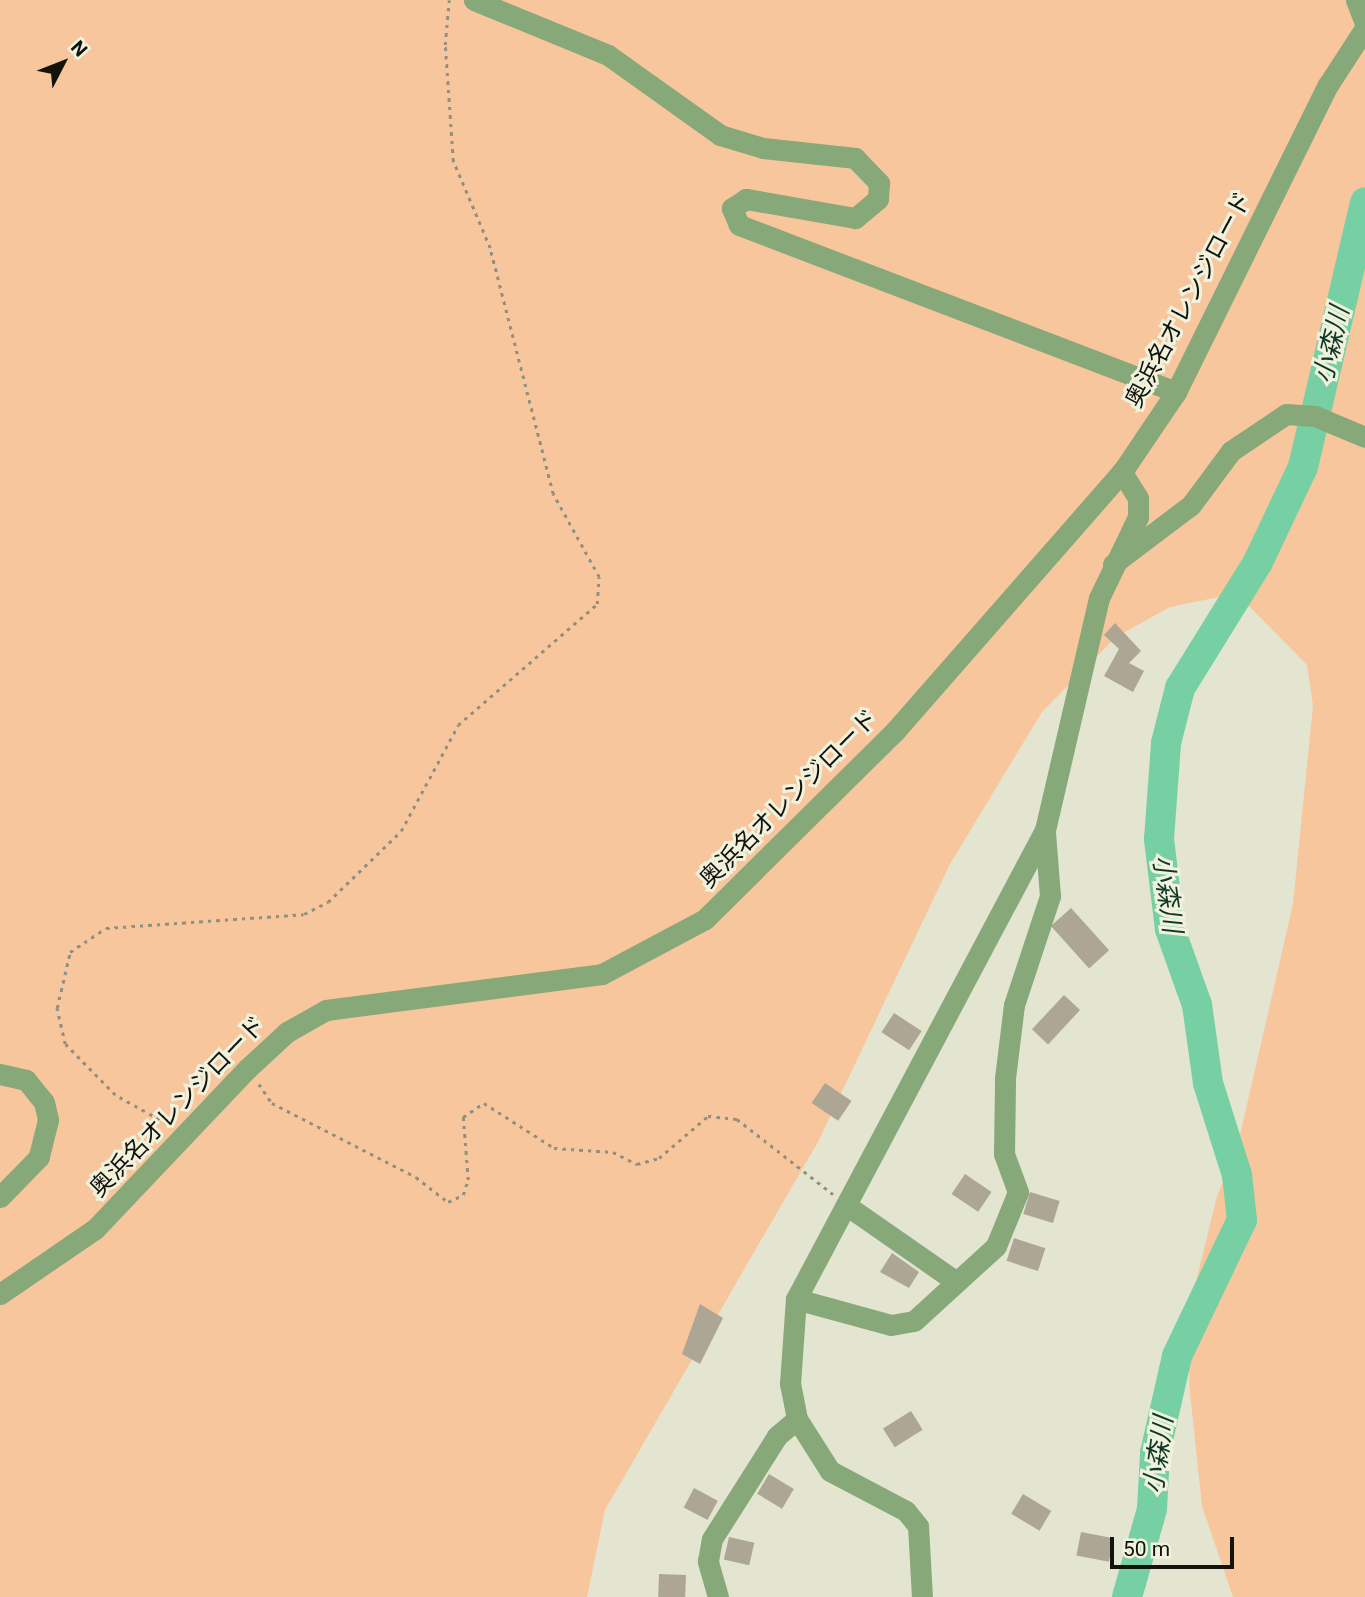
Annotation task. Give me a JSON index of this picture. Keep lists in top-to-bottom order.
{
  "streets": {
    "street": ["奥浜名オレンジロード"]
  },
  "water": ["小森川"],
  "scale_bar": "50 m",
  "north": "top right"
}
